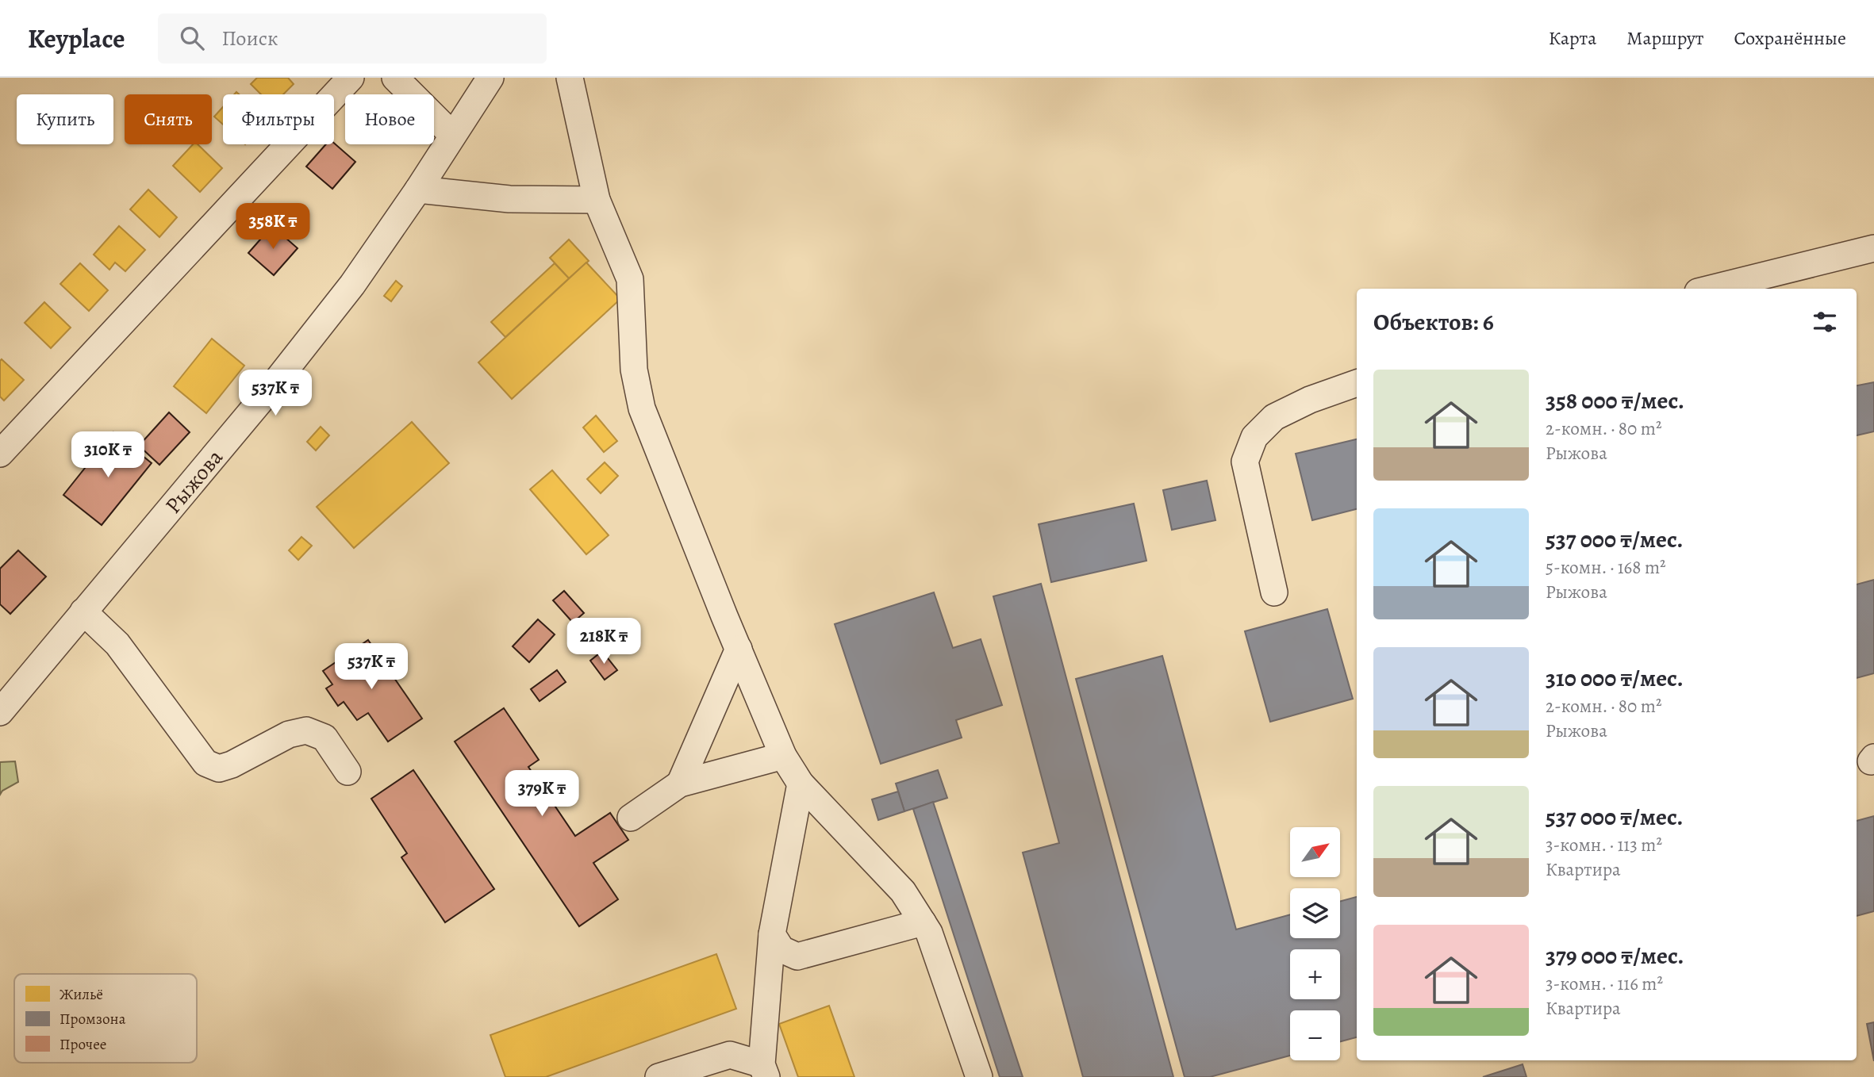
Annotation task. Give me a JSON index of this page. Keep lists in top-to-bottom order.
{
  "streets": {
    "street": ["Рыжова"]
  },
  "legend": ["Жильё", "Промзона", "Прочее"],
  "north": "top right",
  "page": {
    "header": "Keyplace",
    "search": "Поиск",
    "nav": ["Карта", "Маршрут", "Сохранённые"],
    "chip": [
      "Купить",
      "Снять",
      "Фильтры",
      "Новое"
    ],
    "price": [
      "358K ₸",
      "537K ₸",
      "310K ₸",
      "218K ₸",
      "537K ₸",
      "379K ₸"
    ],
    "heading": "Объектов: 6",
    "list": [
      {
        "name": "358 000 ₸/мес.",
        "note": "2-комн. · 80 m² · Рыжова"
      },
      {
        "name": "537 000 ₸/мес.",
        "note": "5-комн. · 168 m² · Рыжова"
      },
      {
        "name": "310 000 ₸/мес.",
        "note": "2-комн. · 80 m² · Рыжова"
      },
      {
        "name": "537 000 ₸/мес.",
        "note": "3-комн. · 113 m² · Квартира"
      },
      {
        "name": "379 000 ₸/мес.",
        "note": "3-комн. · 116 m² · Квартира"
      }
    ],
    "map_buttons": ["+", "−"]
  }
}
